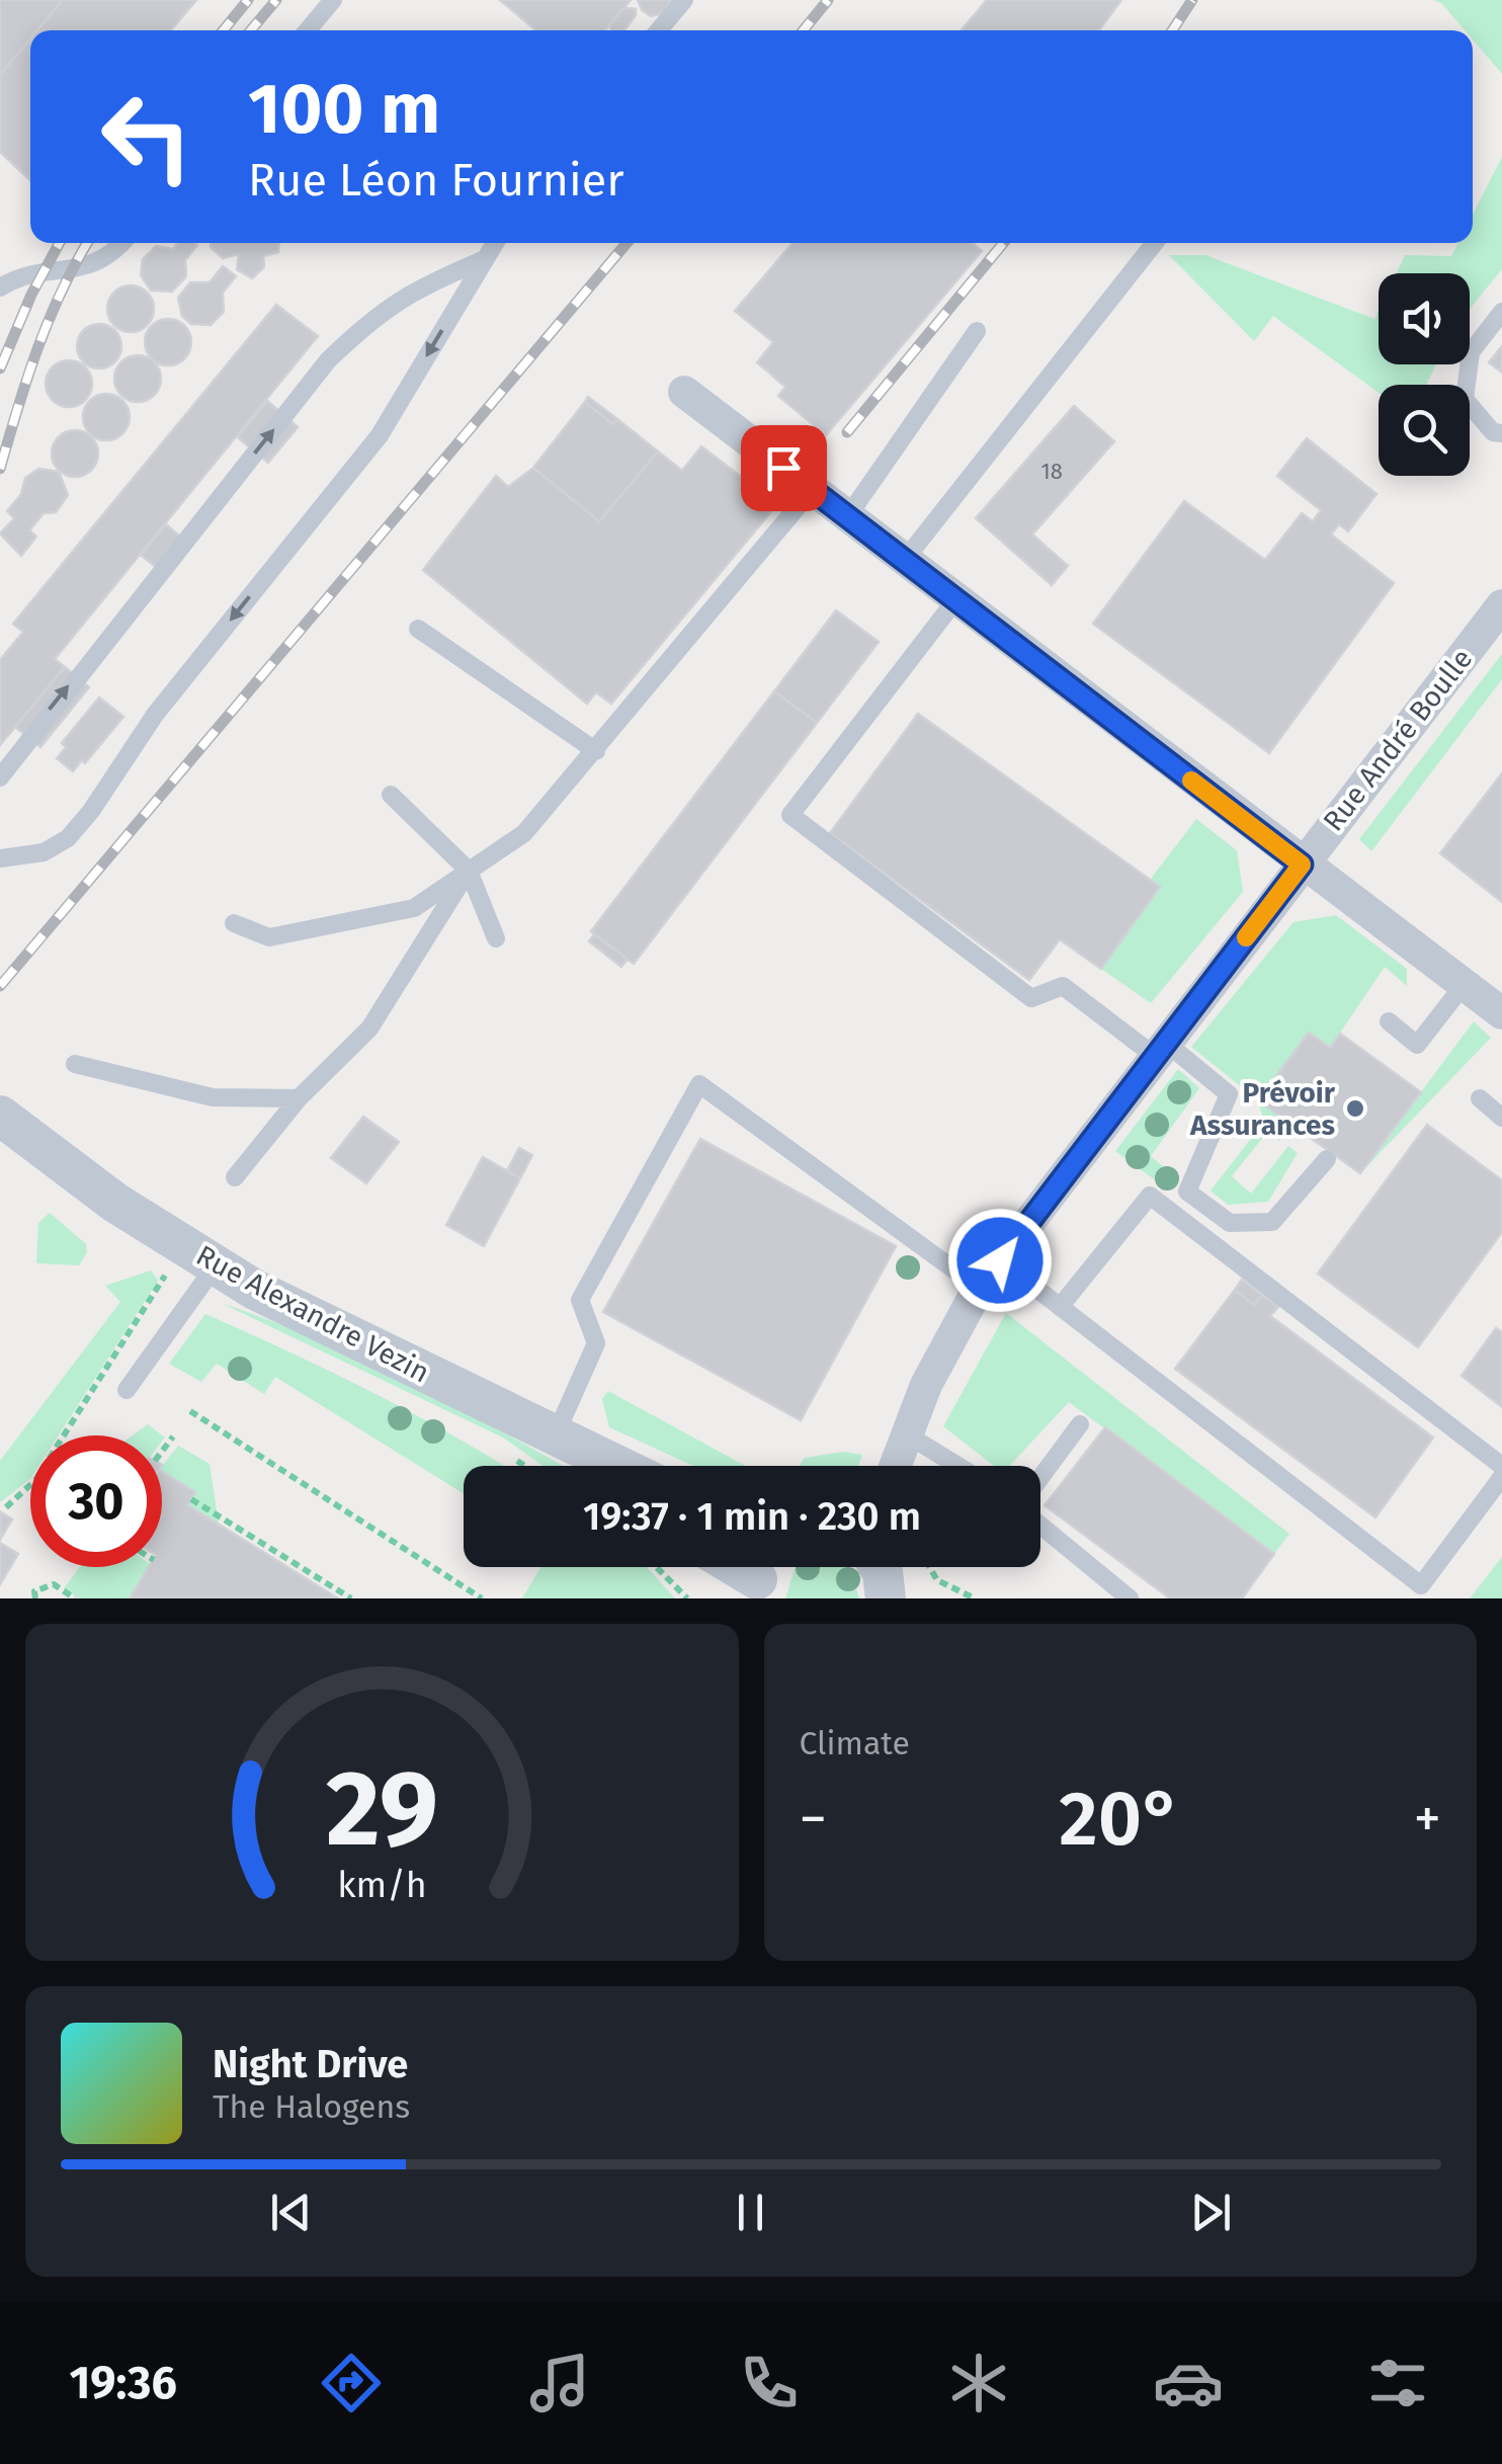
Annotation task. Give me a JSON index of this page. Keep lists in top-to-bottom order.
{
  "streets": {
    "street": ["Rue André Boulle", "Rue Alexandre Vezin"]
  },
  "places": ["Prévoir Assurances"],
  "house_numbers": ["18"],
  "page": {
    "turn": ["100 m", "Rue Léon Fournier"],
    "limit": "30",
    "trip": "19:37 · 1 min · 230 m",
    "tile": "Climate",
    "heat": ["−", "20°", "+"],
    "song": ["Night Drive", "The Halogens"],
    "tabs": "19:36",
    "gauge": ["29", "km/h"]
  }
}
